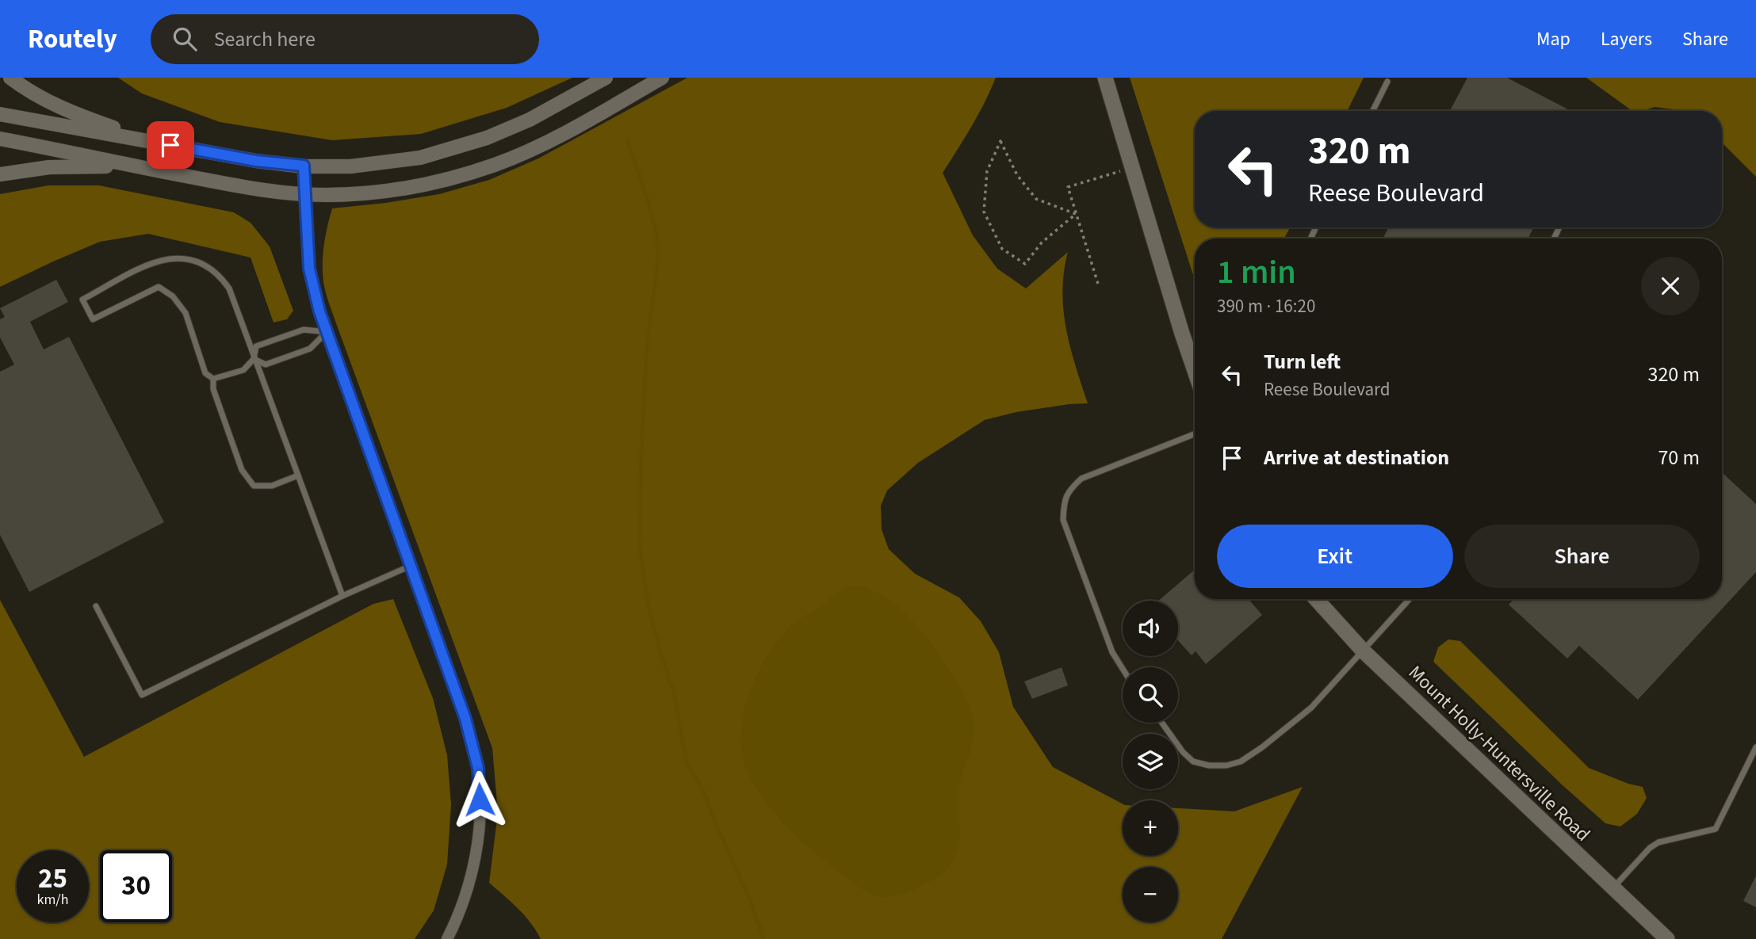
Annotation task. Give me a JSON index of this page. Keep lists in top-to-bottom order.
{
  "streets": {
    "main road": ["Mount Holly-Huntersville Road"]
  },
  "page": {
    "header": "Routely",
    "search": "Search here",
    "nav": ["Map", "Layers", "Share"],
    "turn": ["320 m", "Reese Boulevard"],
    "heading": ["1 min", "390 m · 16:20"],
    "list": [
      {
        "name": "Turn left",
        "note": "Reese Boulevard",
        "value": "320 m"
      },
      {
        "name": "Arrive at destination",
        "value": "70 m"
      }
    ],
    "buttons": ["Exit", "Share"],
    "map_buttons": ["+", "−"],
    "speed": "25 km/h",
    "limit": "30"
  }
}
